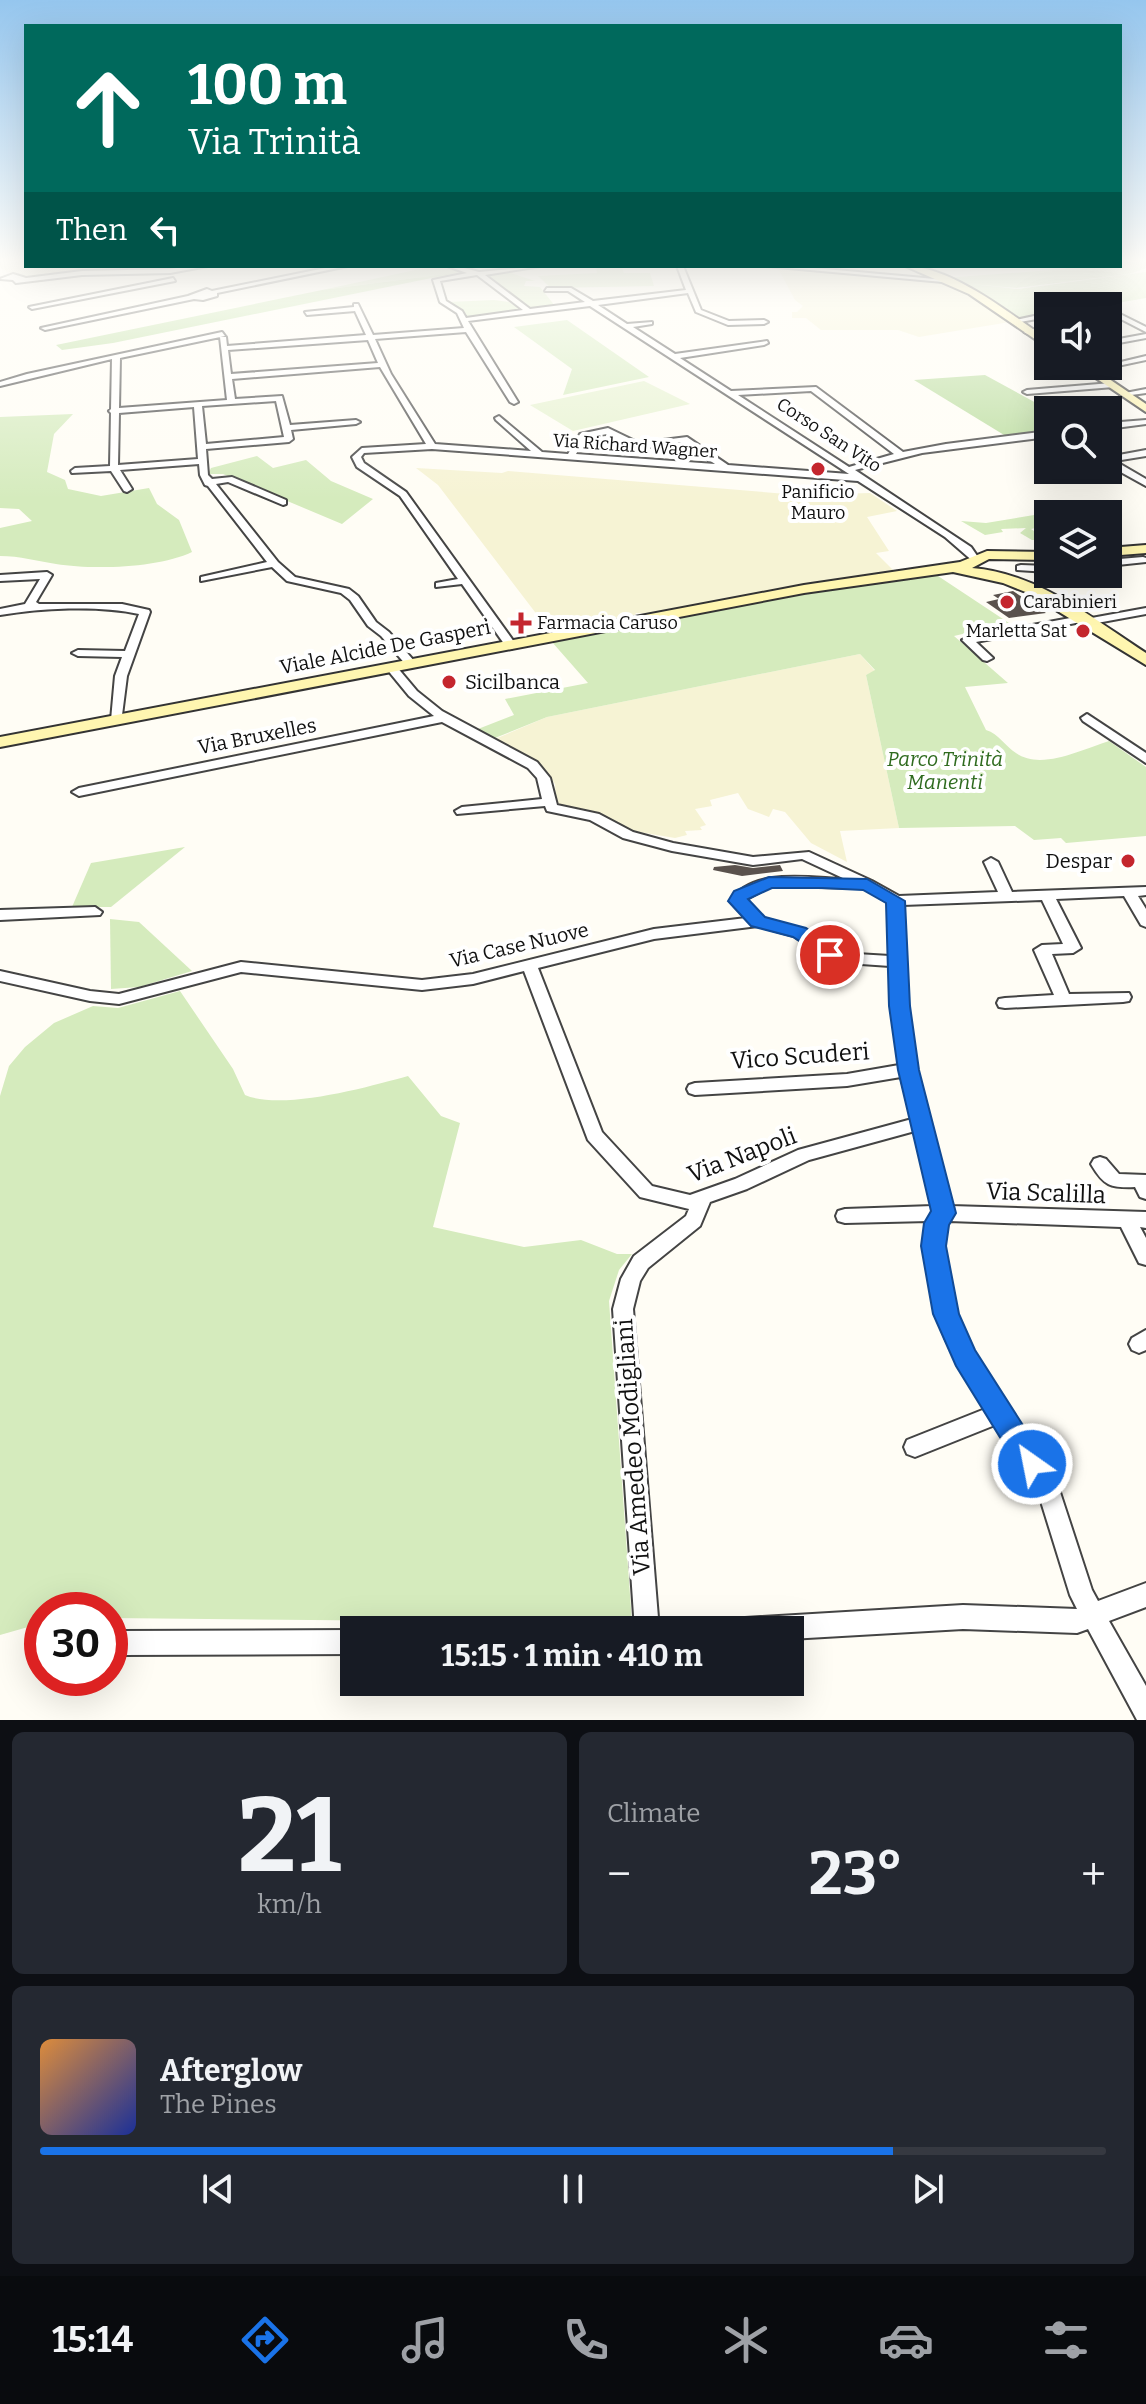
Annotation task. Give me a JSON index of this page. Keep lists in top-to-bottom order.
{
  "streets": {
    "main road": ["Viale Alcide De Gasperi"],
    "street": [
      "Corso San Vito",
      "Via Richard Wagner",
      "Via Bruxelles",
      "Via Case Nuove",
      "Vico Scuderi",
      "Via Napoli",
      "Via Scalilla",
      "Via Amedeo Modigliani"
    ]
  },
  "crossings": [
    ["Corso San Vito", "Via Richard Wagner"],
    ["Via Case Nuove", "Via Napoli"],
    ["Via Napoli", "Via Amedeo Modigliani"]
  ],
  "parks": ["Parco Trinità Manenti"],
  "places": {
    "other": [
      "Panificio Mauro",
      "Carabinieri",
      "Marletta Sat",
      "Sicilbanca",
      "Despar"
    ],
    "health": ["Farmacia Caruso"]
  },
  "page": {
    "turn": ["100 m", "Via Trinità"],
    "then": "Then",
    "limit": "30",
    "trip": "15:15 · 1 min · 410 m",
    "tile": [
      ["21", "km/h"],
      "Climate"
    ],
    "heat": ["−", "23°", "+"],
    "song": ["Afterglow", "The Pines"],
    "tabs": "15:14"
  }
}
